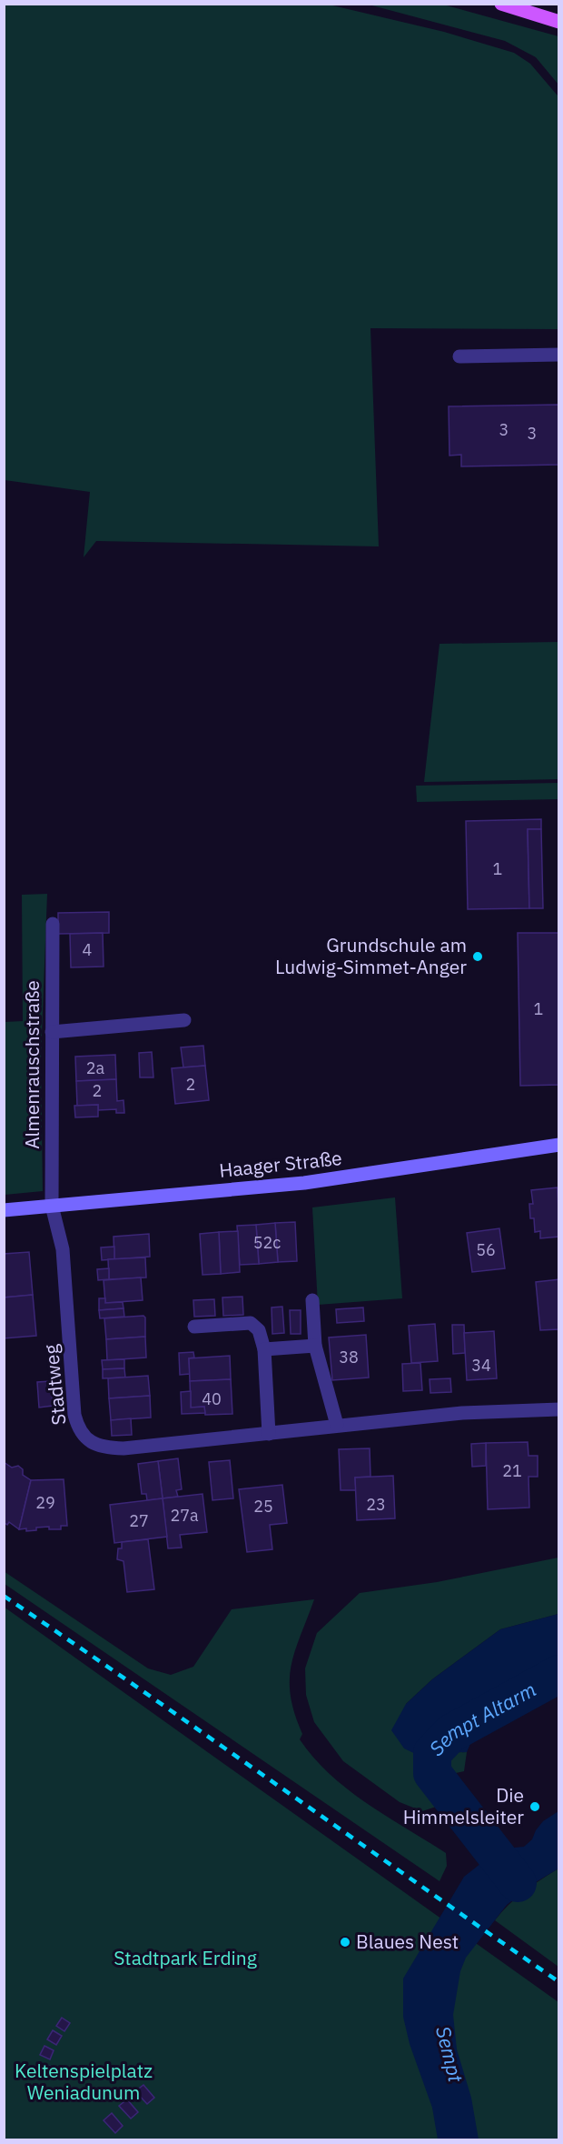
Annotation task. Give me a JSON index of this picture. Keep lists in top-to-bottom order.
{
  "streets": {
    "street": ["Almenrauschstraße", "Haager Straße", "Stadtweg"]
  },
  "crossings": [
    ["Almenrauschstraße", "Haager Straße"],
    ["Almenrauschstraße", "Stadtweg"],
    ["Haager Straße", "Stadtweg"]
  ],
  "water": ["Sempt Altarm", "Sempt"],
  "parks": ["Stadtpark Erding", "Keltenspielplatz Weniadunum"],
  "places": ["Grundschule am Ludwig-Simmet-Anger", "Die Himmelsleiter", "Blaues Nest"],
  "house_numbers": [
    "3",
    "3",
    "1",
    "4",
    "1",
    "2a",
    "2",
    "2",
    "52c",
    "56",
    "38",
    "34",
    "40",
    "21",
    "29",
    "23",
    "25",
    "27a",
    "27"
  ]
}
